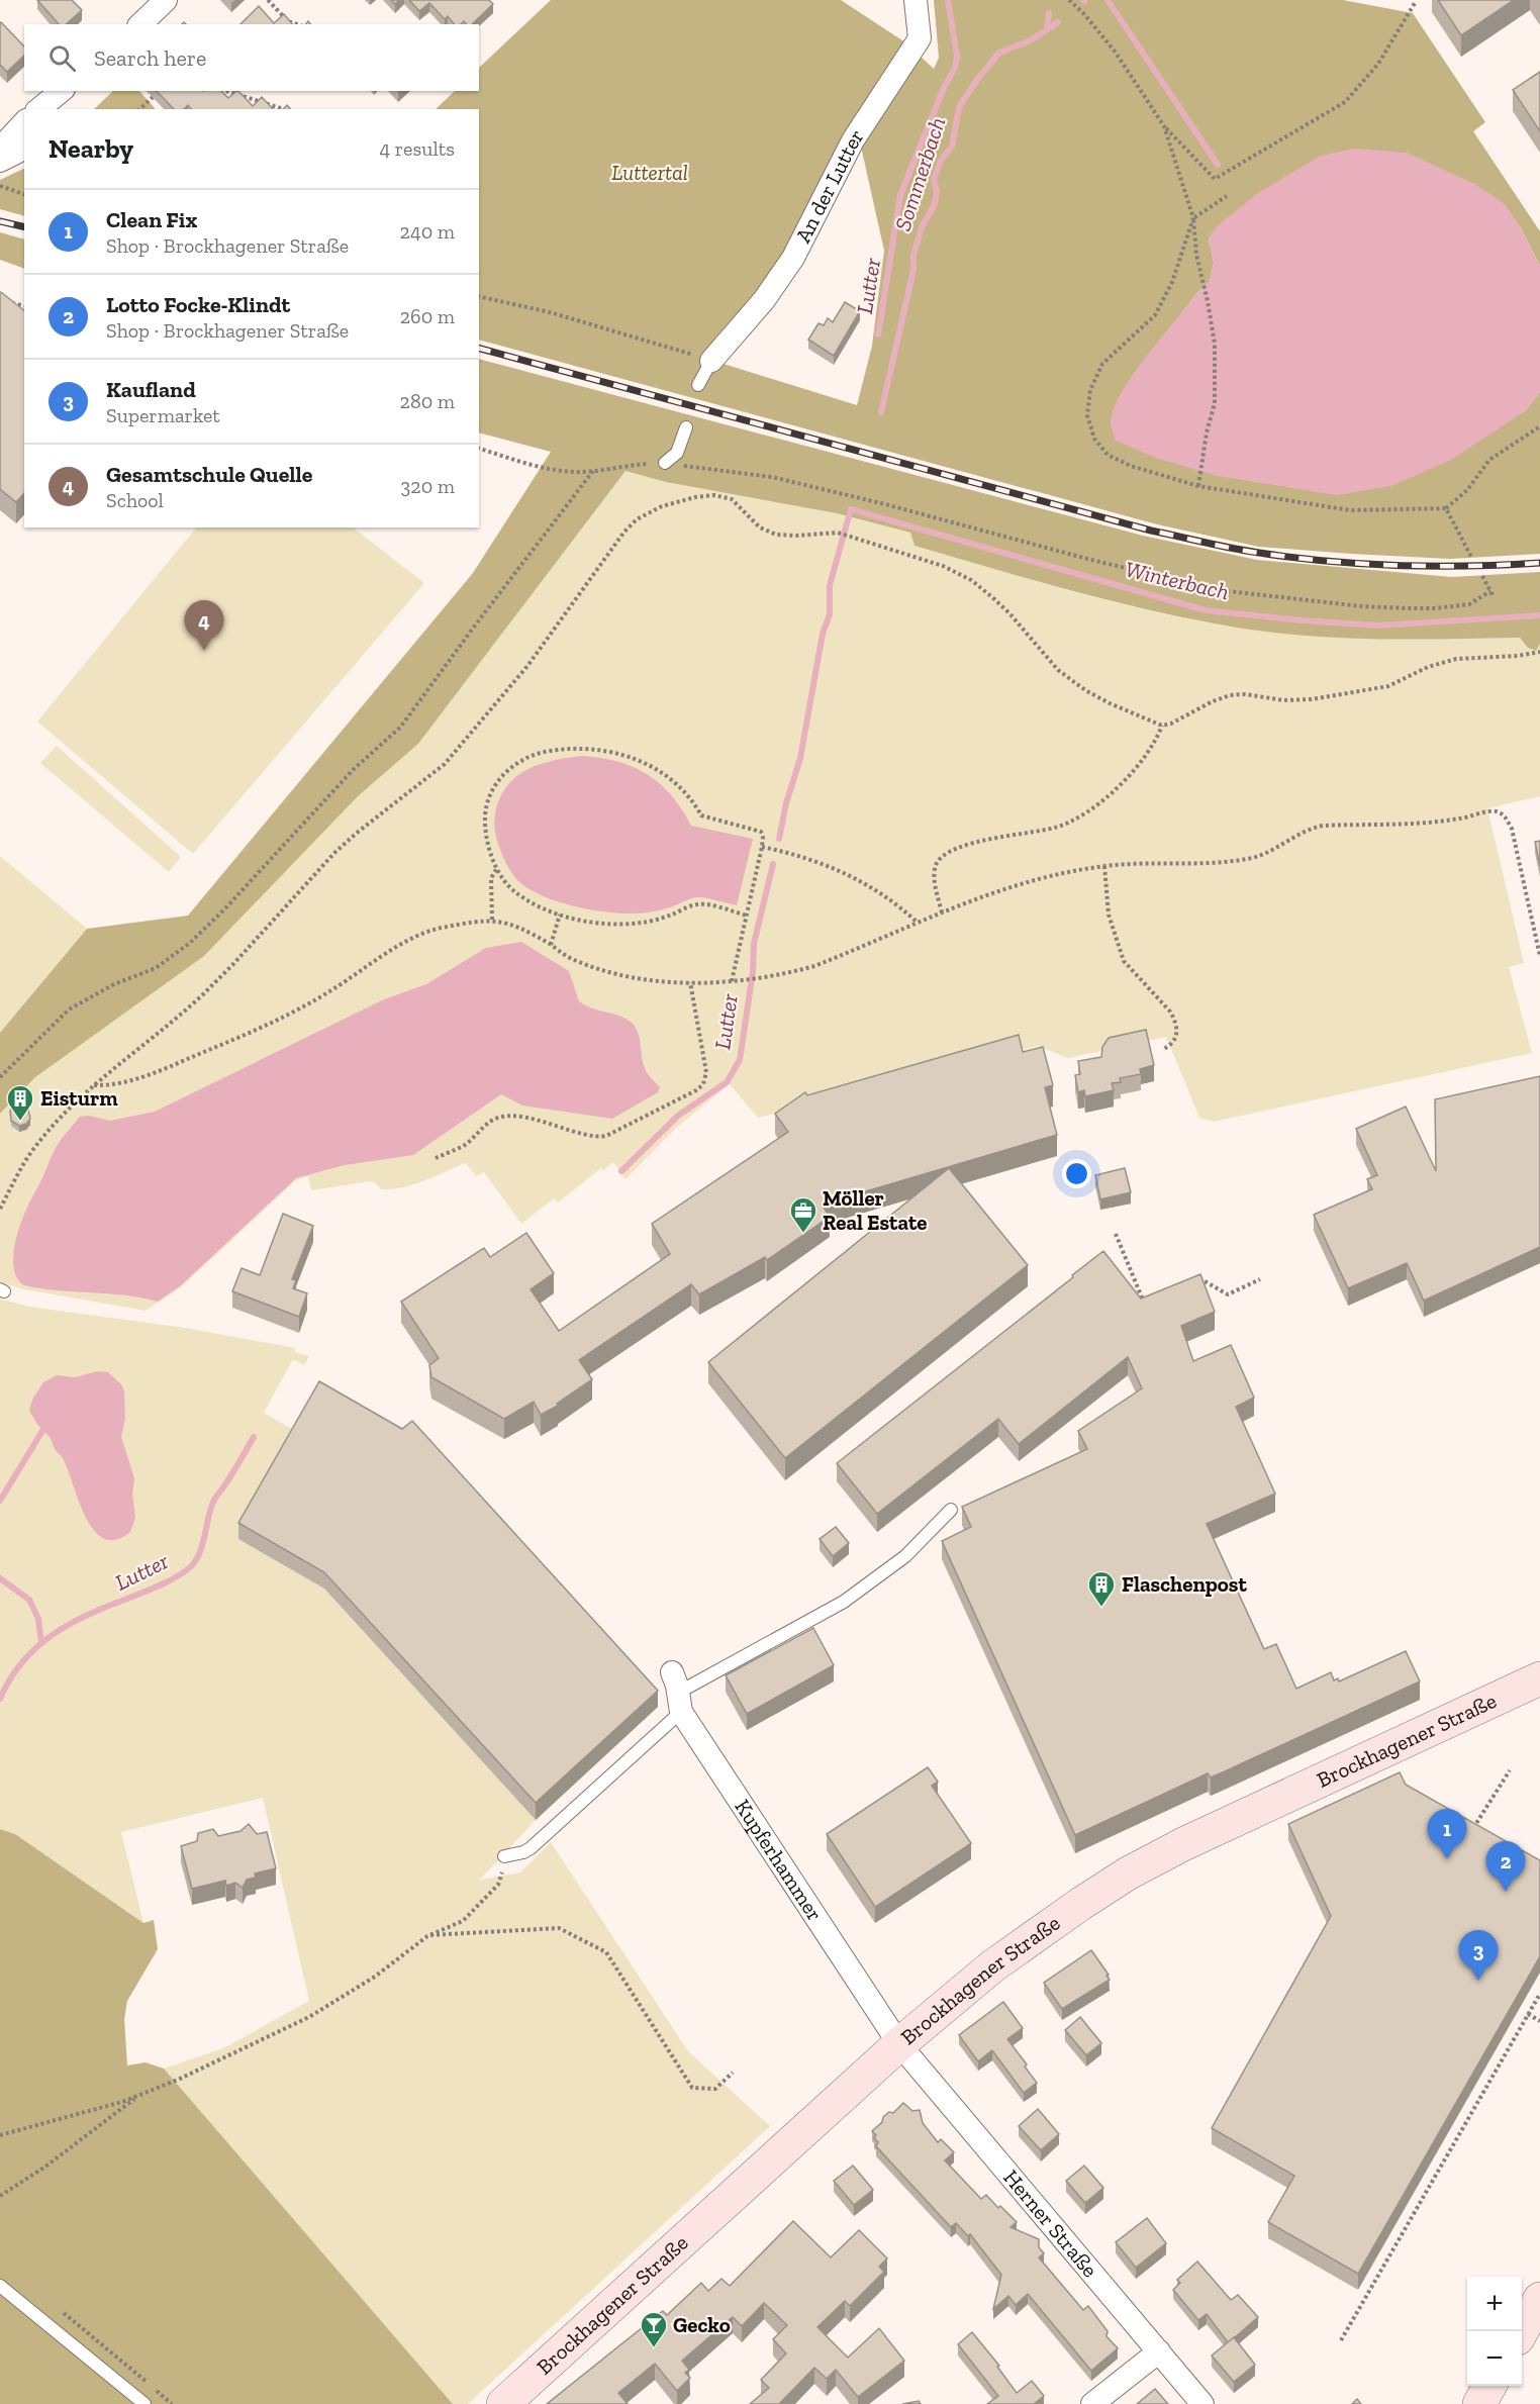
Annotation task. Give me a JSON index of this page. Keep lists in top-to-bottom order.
{
  "streets": {
    "main road": ["Brockhagener Straße"],
    "street": ["An der Lutter", "Kupferhammer", "Herner Straße"]
  },
  "crossings": [
    ["Brockhagener Straße", "Kupferhammer"],
    ["Brockhagener Straße", "Herner Straße"],
    ["Kupferhammer", "Herner Straße"]
  ],
  "water": ["Sommerbach", "Lutter", "Winterbach"],
  "parks": ["Luttertal"],
  "places": {
    "building": ["Eisturm", "Flaschenpost"],
    "office": ["Möller Real Estate"],
    "bar": ["Gecko"]
  },
  "page": {
    "search": "Search here",
    "heading": ["Nearby", "4 results"],
    "list": [
      {
        "mark": "1",
        "name": "Clean Fix",
        "note": "Shop · Brockhagener Straße",
        "value": "240 m"
      },
      {
        "mark": "2",
        "name": "Lotto Focke-Klindt",
        "note": "Shop · Brockhagener Straße",
        "value": "260 m"
      },
      {
        "mark": "3",
        "name": "Kaufland",
        "note": "Supermarket",
        "value": "280 m"
      },
      {
        "mark": "4",
        "name": "Gesamtschule Quelle",
        "note": "School",
        "value": "320 m"
      }
    ],
    "pins": [
      "4",
      "1",
      "2",
      "3"
    ],
    "map_buttons": ["+", "−"]
  }
}
